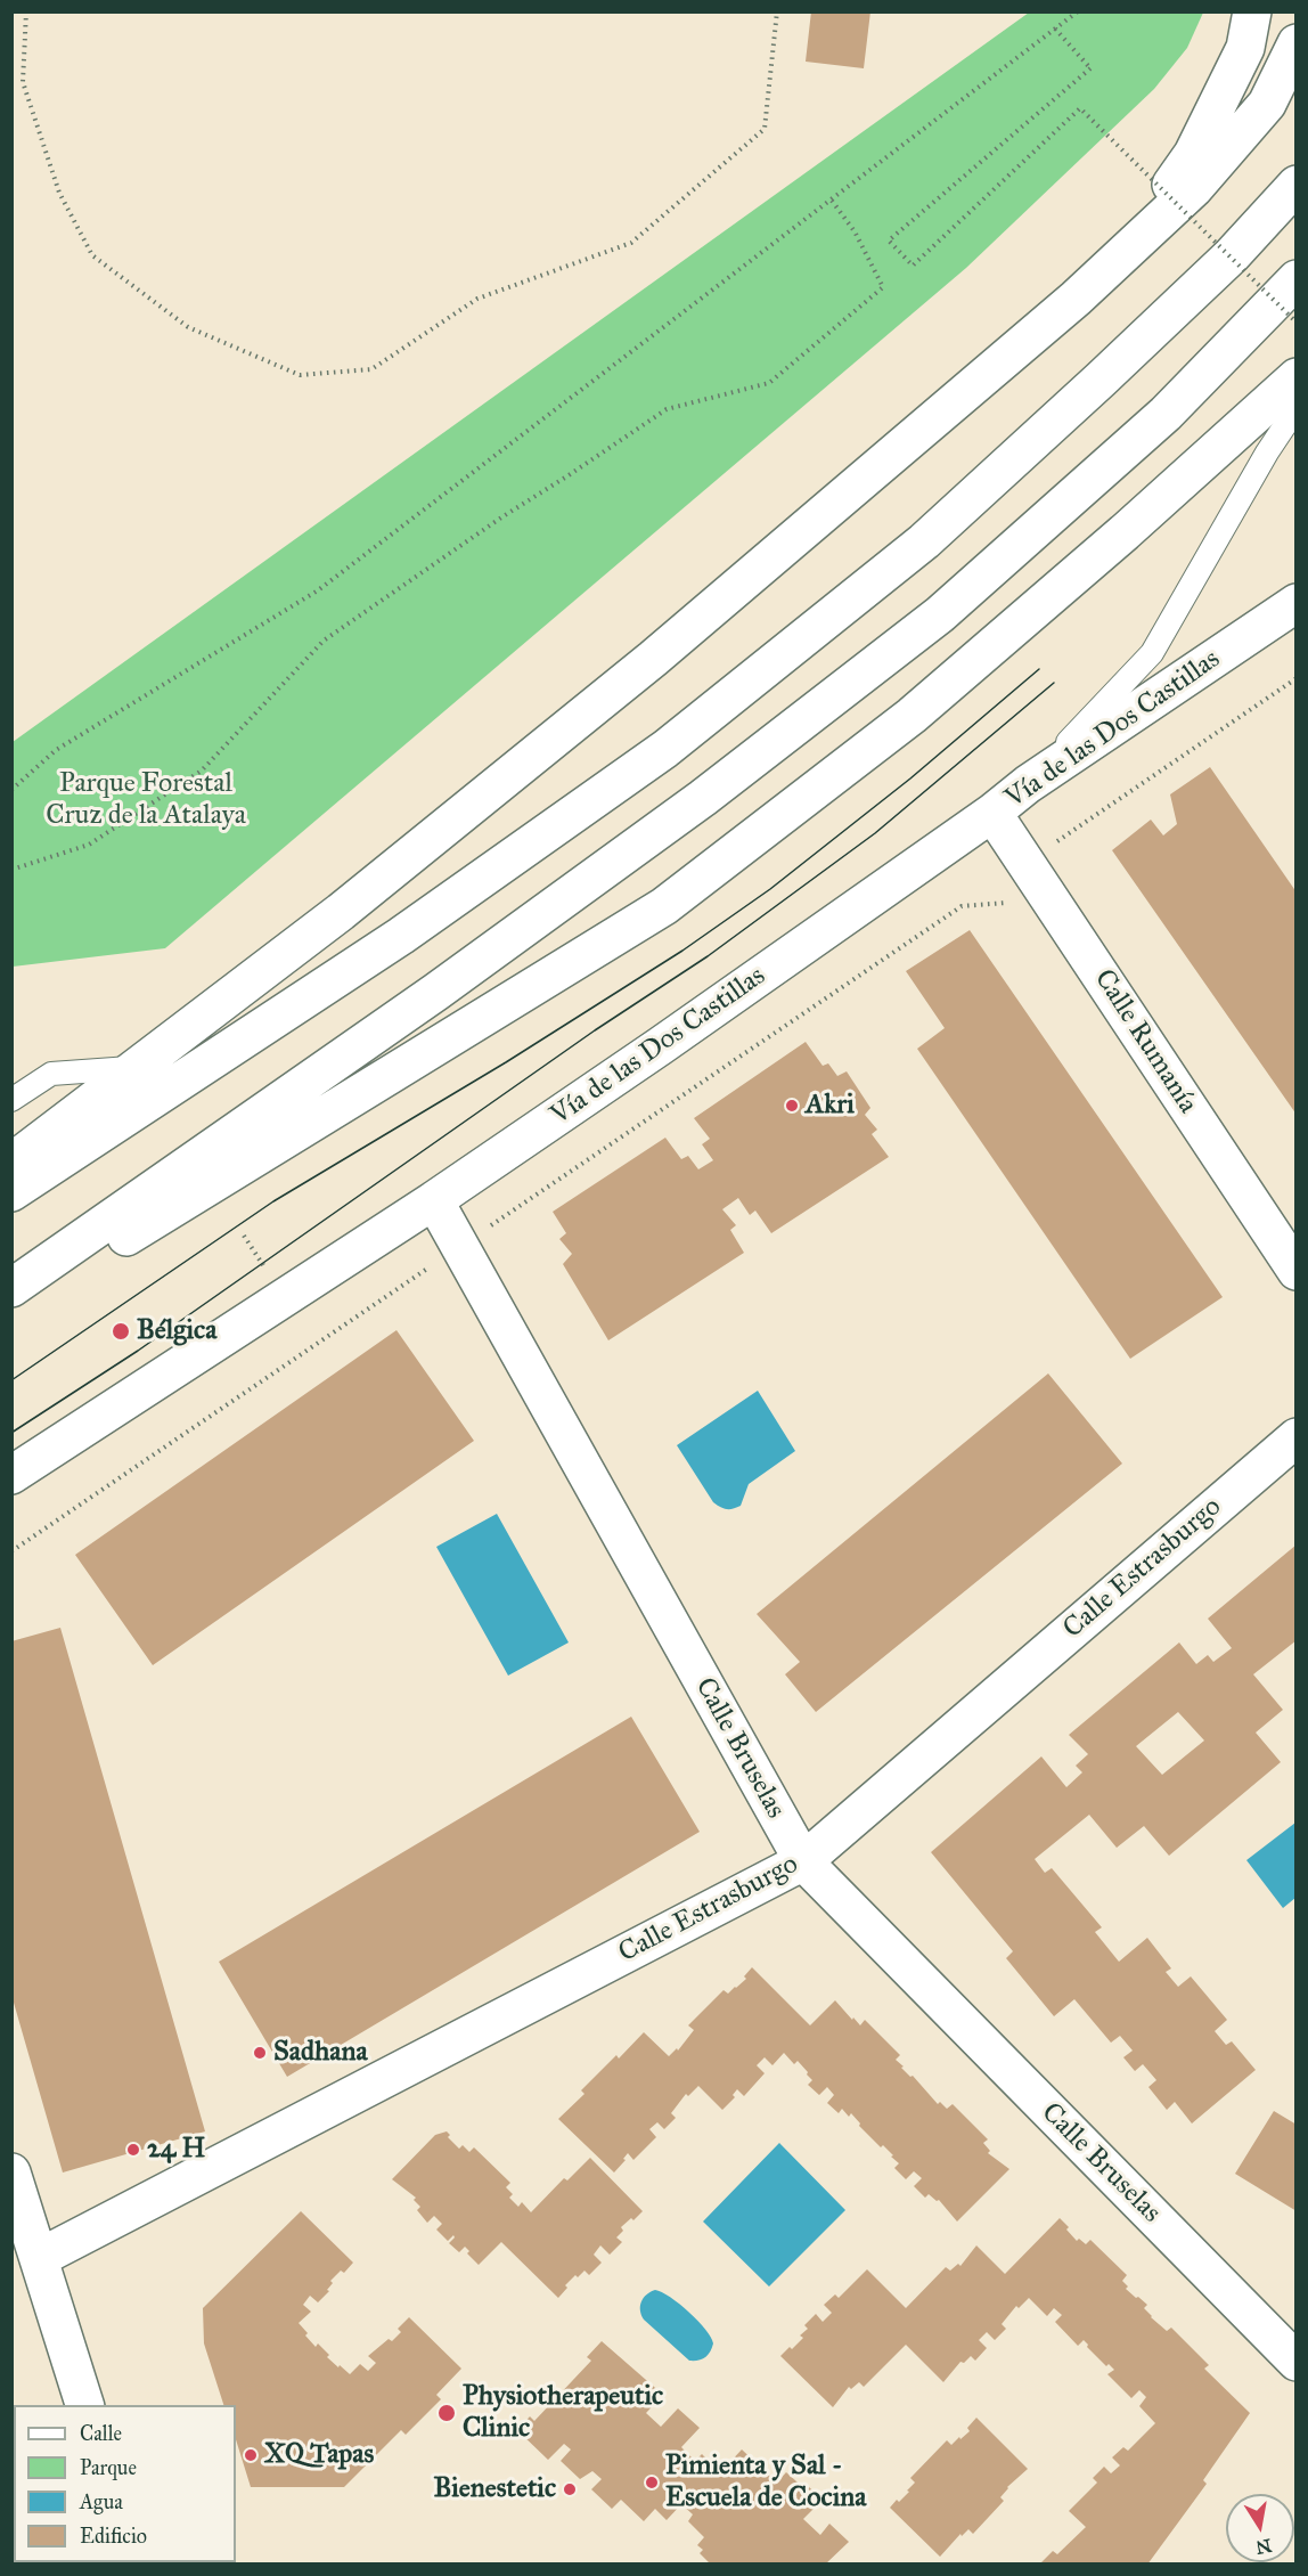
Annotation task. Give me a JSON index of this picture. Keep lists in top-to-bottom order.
{
  "streets": {
    "main road": [
      "Vía de las Dos Castillas",
      "Calle Rumanía",
      "Calle Estrasburgo",
      "Calle Bruselas"
    ]
  },
  "crossings": [
    ["Vía de las Dos Castillas", "Calle Rumanía"],
    ["Vía de las Dos Castillas", "Calle Bruselas"],
    ["Calle Estrasburgo", "Calle Bruselas"]
  ],
  "parks": ["Parque Forestal Cruz de la Atalaya"],
  "places": [
    "Akri",
    "Bélgica",
    "Sadhana",
    "24 H",
    "Physiotherapeutic Clinic",
    "XQ Tapas",
    "Pimienta y Sal - Escuela de Cocina",
    "Bienestetic"
  ],
  "legend": [
    "Calle",
    "Parque",
    "Agua",
    "Edificio"
  ],
  "north": "bottom"
}
